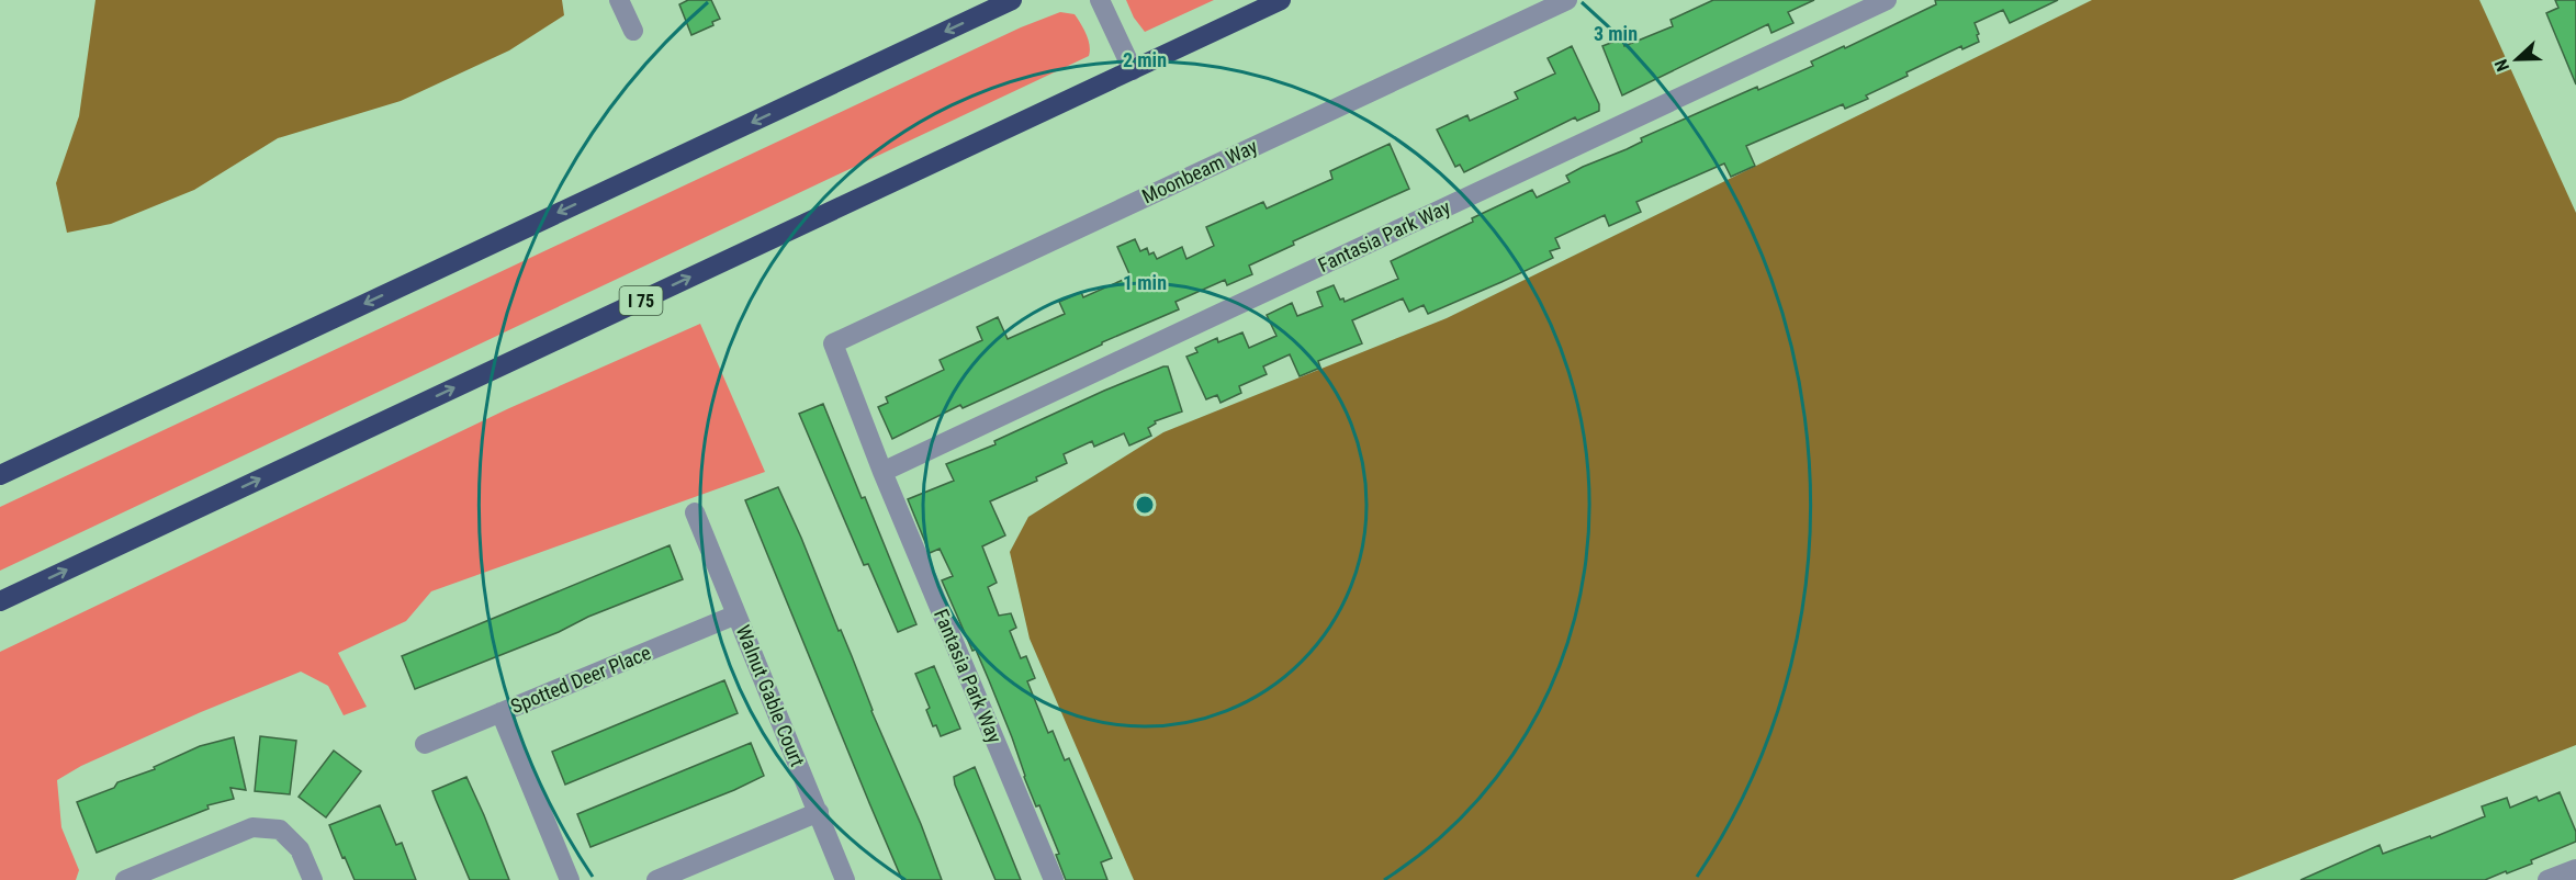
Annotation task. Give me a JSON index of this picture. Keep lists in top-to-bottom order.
{
  "streets": {
    "highway": ["I 75"],
    "street": [
      "Moonbeam Way",
      "Fantasia Park Way",
      "Spotted Deer Place",
      "Walnut Gable Court"
    ]
  },
  "crossings": [
    ["Moonbeam Way", "Fantasia Park Way"],
    ["Spotted Deer Place", "Walnut Gable Court"]
  ],
  "north": "left",
  "rings": ["3 min", "2 min", "1 min"]
}
